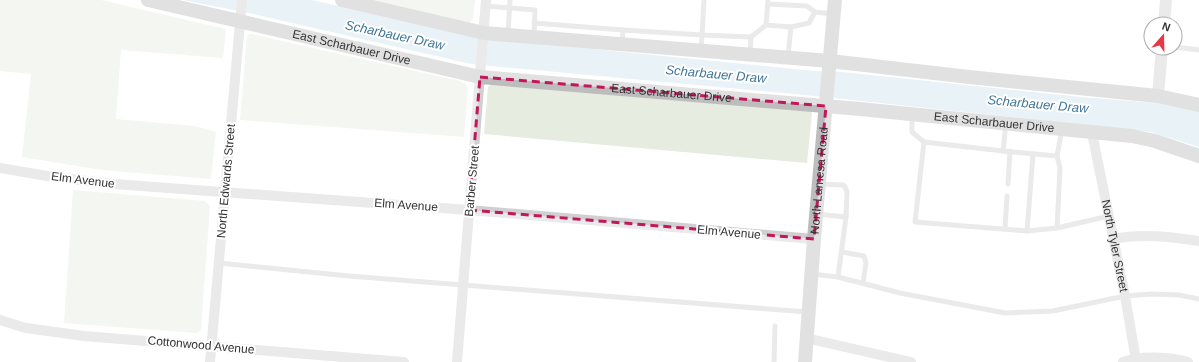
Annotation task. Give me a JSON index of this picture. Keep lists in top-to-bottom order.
{
  "streets": {
    "main road": ["East Scharbauer Drive", "North Lamesa Road"],
    "street": [
      "Elm Avenue",
      "North Edwards Street",
      "Barber Street",
      "North Tyler Street",
      "Cottonwood Avenue"
    ]
  },
  "crossings": [
    ["East Scharbauer Drive", "North Edwards Street"],
    ["East Scharbauer Drive", "Barber Street"],
    ["East Scharbauer Drive", "North Lamesa Road"],
    ["East Scharbauer Drive", "North Tyler Street"],
    ["Elm Avenue", "North Edwards Street"],
    ["Elm Avenue", "Barber Street"],
    ["Elm Avenue", "North Lamesa Road"],
    ["North Edwards Street", "Cottonwood Avenue"]
  ],
  "water": ["Scharbauer Draw"],
  "north": "top"
}
